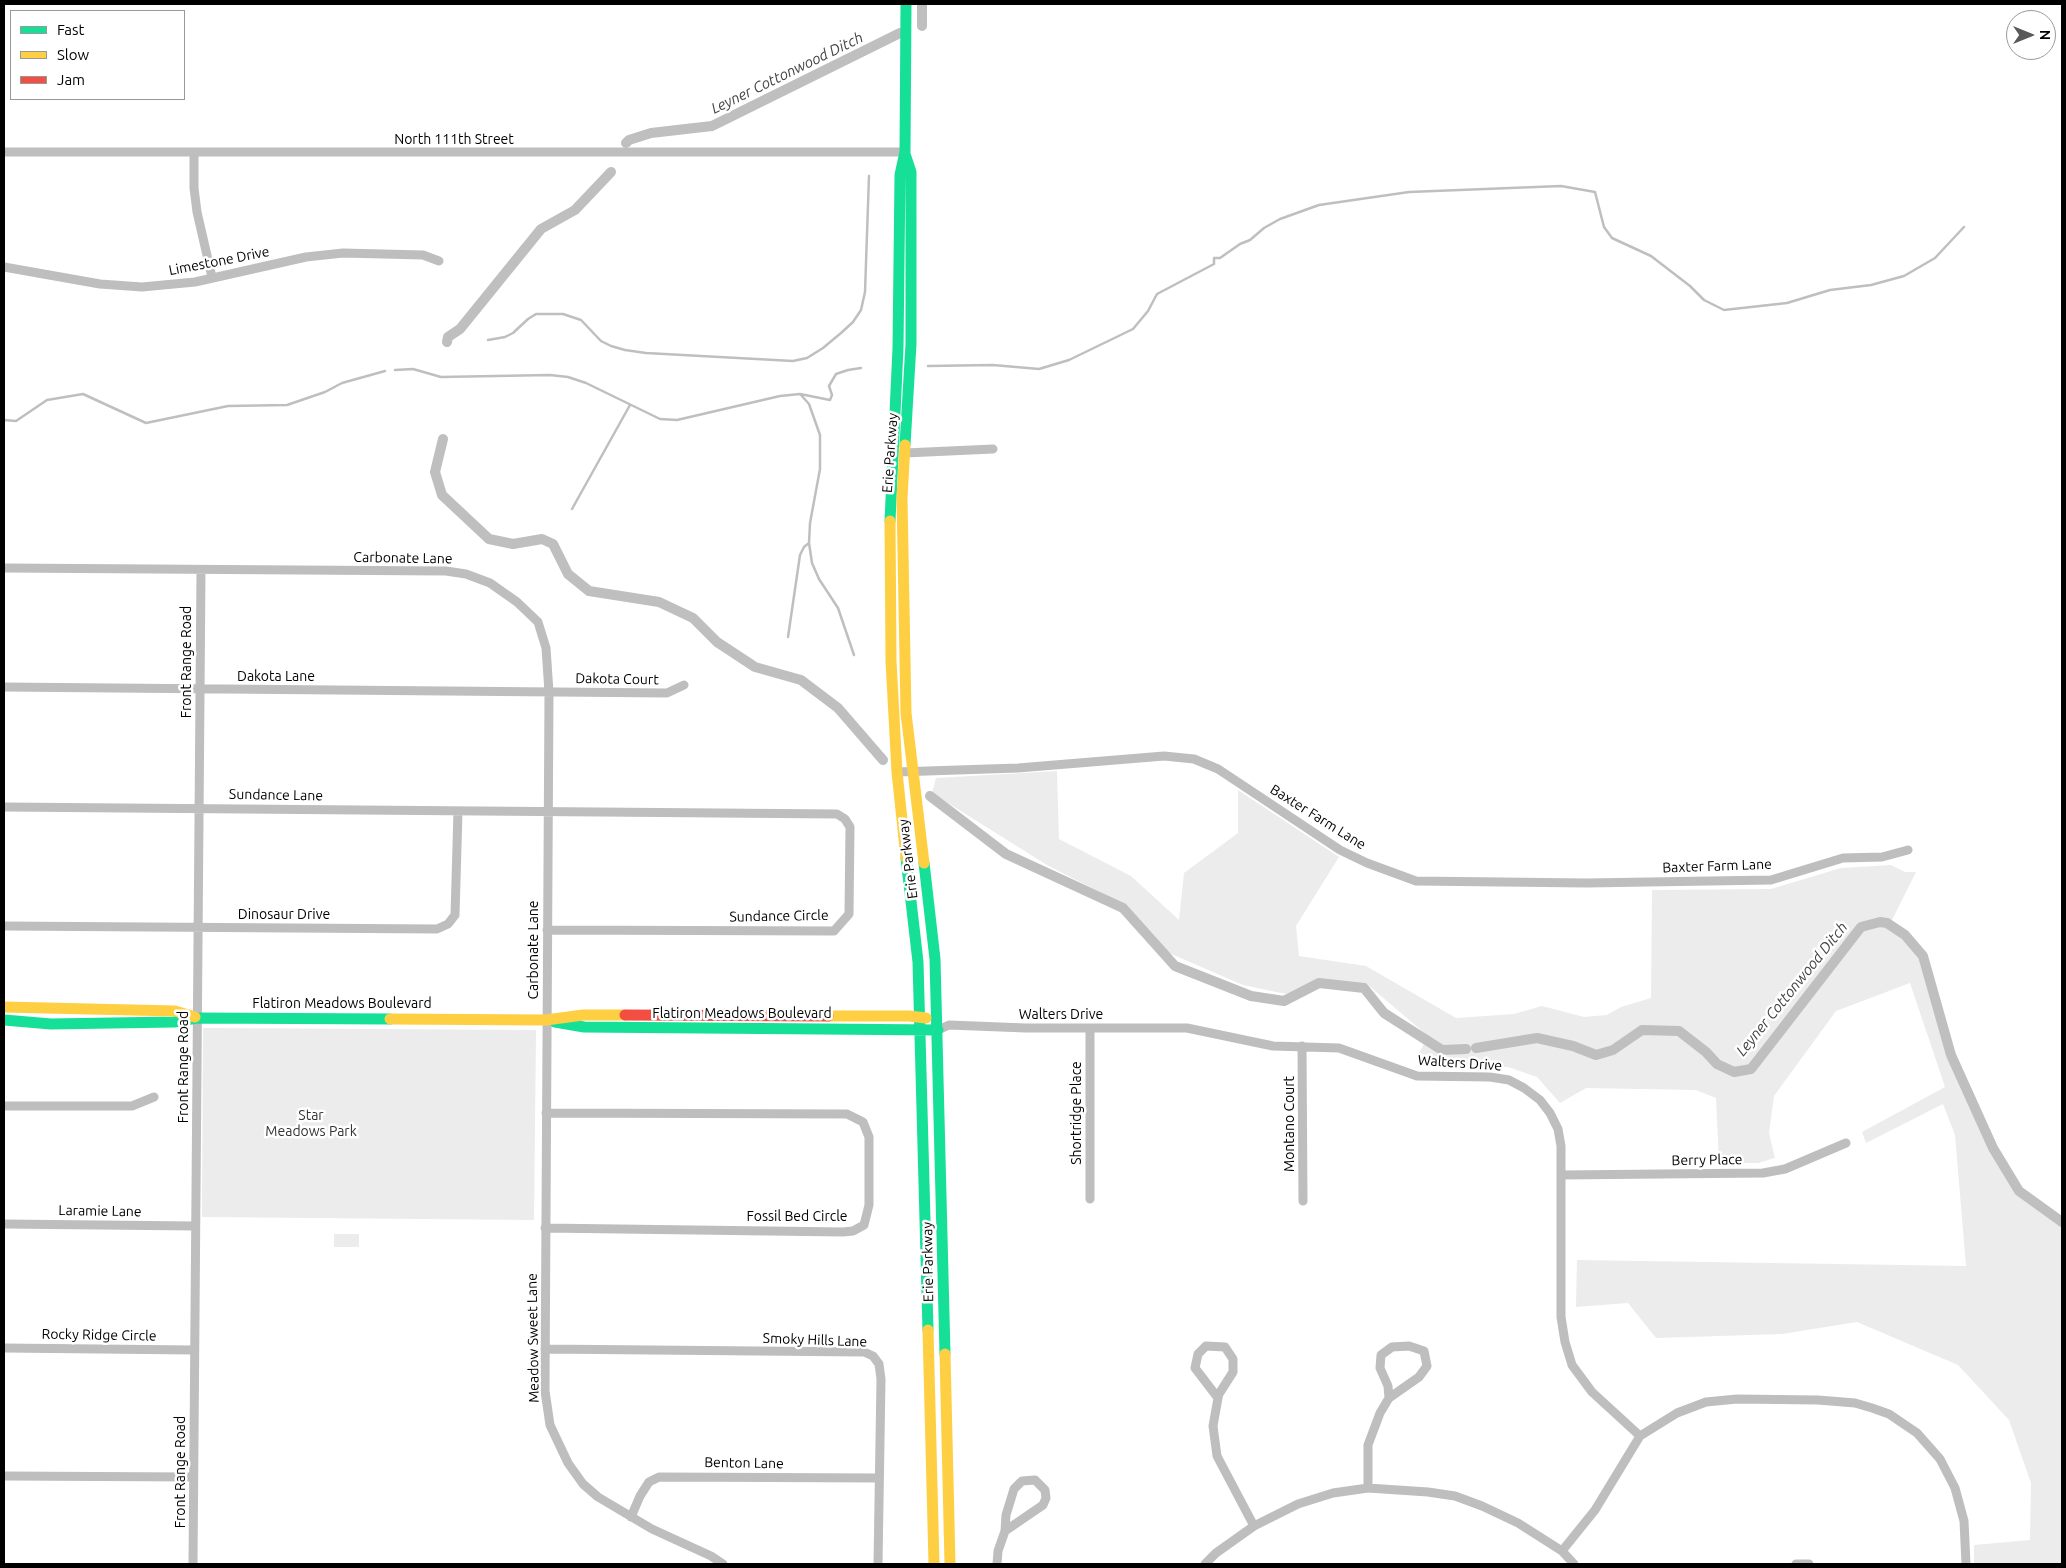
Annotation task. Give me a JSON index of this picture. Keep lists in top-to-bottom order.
{
  "streets": {
    "main road": ["Erie Parkway", "Flatiron Meadows Boulevard"],
    "street": [
      "North 111th Street",
      "Limestone Drive",
      "Carbonate Lane",
      "Front Range Road",
      "Dakota Lane",
      "Dakota Court",
      "Sundance Lane",
      "Baxter Farm Lane",
      "Dinosaur Drive",
      "Sundance Circle",
      "Walters Drive",
      "Shortridge Place",
      "Montano Court",
      "Berry Place",
      "Laramie Lane",
      "Fossil Bed Circle",
      "Rocky Ridge Circle",
      "Meadow Sweet Lane",
      "Smoky Hills Lane",
      "Benton Lane"
    ]
  },
  "crossings": [
    ["North 111th Street", "Erie Parkway"],
    ["Erie Parkway", "Baxter Farm Lane"],
    ["Erie Parkway", "Flatiron Meadows Boulevard"],
    ["Erie Parkway", "Walters Drive"],
    ["Carbonate Lane", "Front Range Road"],
    ["Carbonate Lane", "Dakota Lane"],
    ["Carbonate Lane", "Dakota Court"],
    ["Carbonate Lane", "Sundance Lane"],
    ["Carbonate Lane", "Sundance Circle"],
    ["Carbonate Lane", "Flatiron Meadows Boulevard"],
    ["Carbonate Lane", "Meadow Sweet Lane"],
    ["Front Range Road", "Dakota Lane"],
    ["Front Range Road", "Sundance Lane"],
    ["Front Range Road", "Dinosaur Drive"],
    ["Front Range Road", "Flatiron Meadows Boulevard"],
    ["Front Range Road", "Laramie Lane"],
    ["Front Range Road", "Rocky Ridge Circle"],
    ["Dakota Lane", "Dakota Court"],
    ["Sundance Lane", "Dinosaur Drive"],
    ["Sundance Lane", "Sundance Circle"],
    ["Flatiron Meadows Boulevard", "Walters Drive"],
    ["Flatiron Meadows Boulevard", "Meadow Sweet Lane"],
    ["Walters Drive", "Shortridge Place"],
    ["Walters Drive", "Montano Court"],
    ["Walters Drive", "Berry Place"],
    ["Fossil Bed Circle", "Meadow Sweet Lane"],
    ["Meadow Sweet Lane", "Smoky Hills Lane"],
    ["Meadow Sweet Lane", "Benton Lane"],
    ["Smoky Hills Lane", "Benton Lane"]
  ],
  "water": ["Leyner Cottonwood Ditch"],
  "parks": ["Star Meadows Park"],
  "legend": ["Fast", "Slow", "Jam"],
  "north": "right"
}
